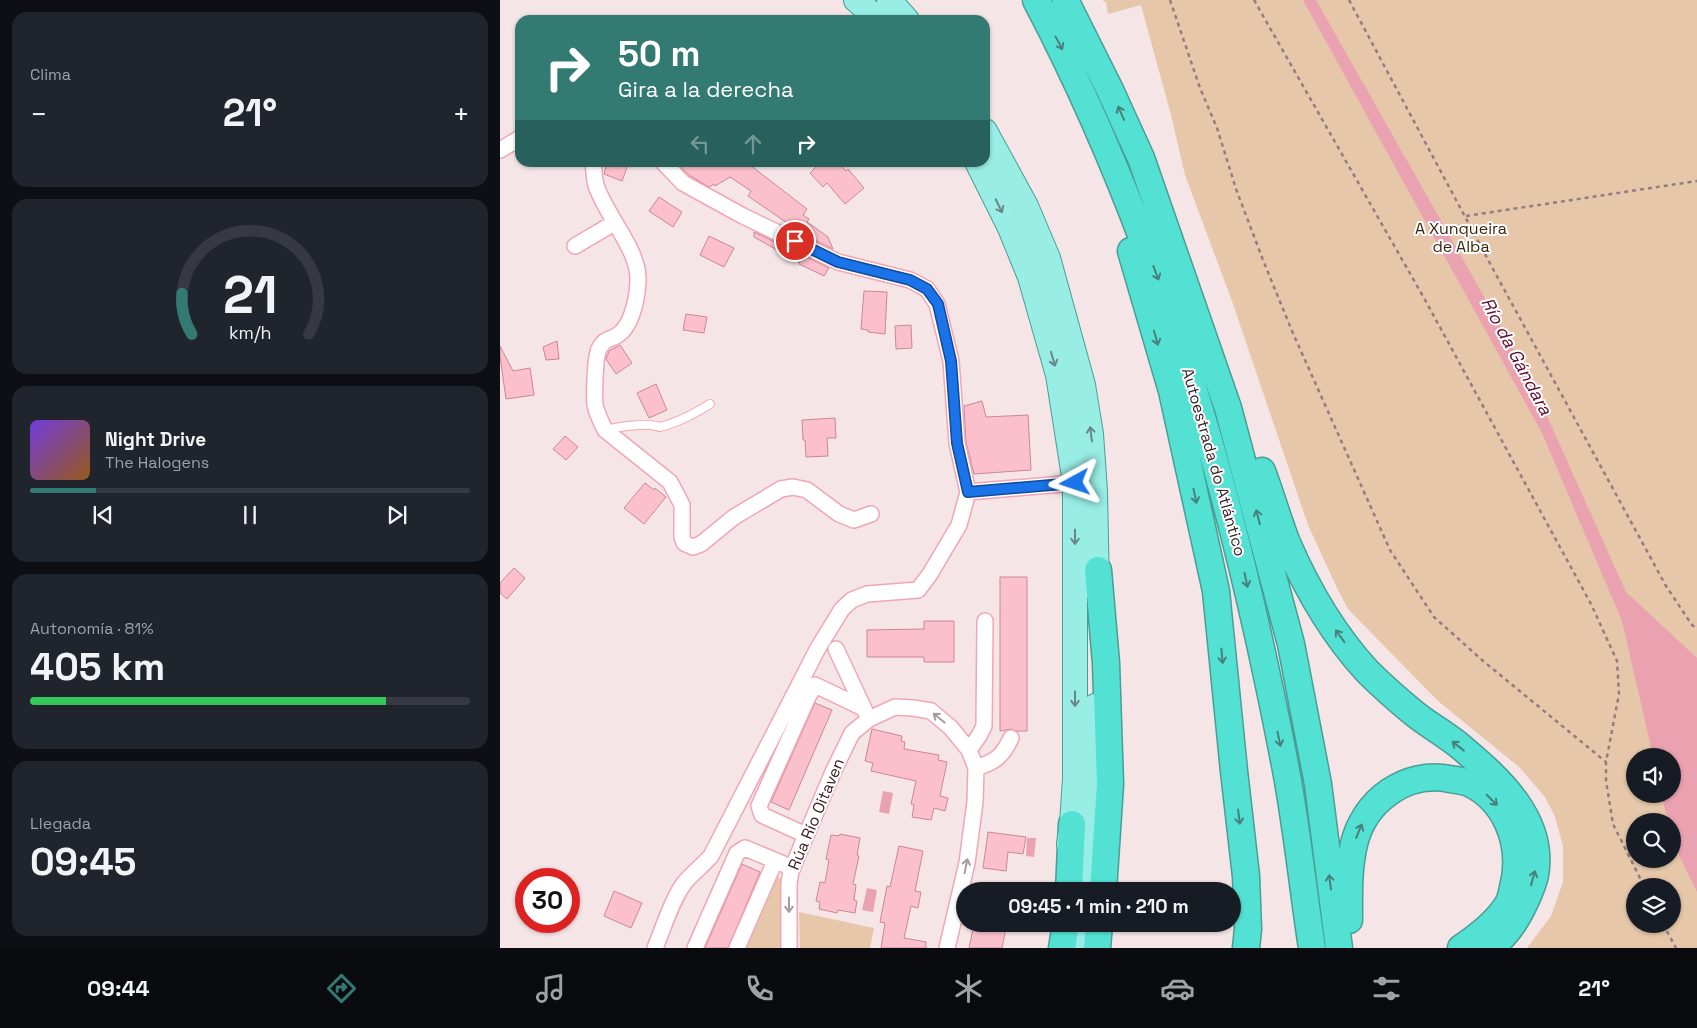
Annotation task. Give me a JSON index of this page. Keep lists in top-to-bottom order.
{
  "streets": {
    "highway": ["Autoestrada do Atlántico"],
    "street": ["Rúa Río Oitaven"]
  },
  "water": ["Río da Gándara"],
  "parks": ["A Xunqueira de Alba"],
  "page": {
    "tile": [
      "Clima",
      ["Autonomía · 81%", "405 km"],
      ["Llegada", "09:45"]
    ],
    "turn": ["50 m", "Gira a la derecha"],
    "heat": ["−", "21°", "+"],
    "song": ["Night Drive", "The Halogens"],
    "limit": "30",
    "trip": "09:45 · 1 min · 210 m",
    "tabs": ["09:44", "21°"],
    "gauge": ["21", "km/h"]
  }
}
